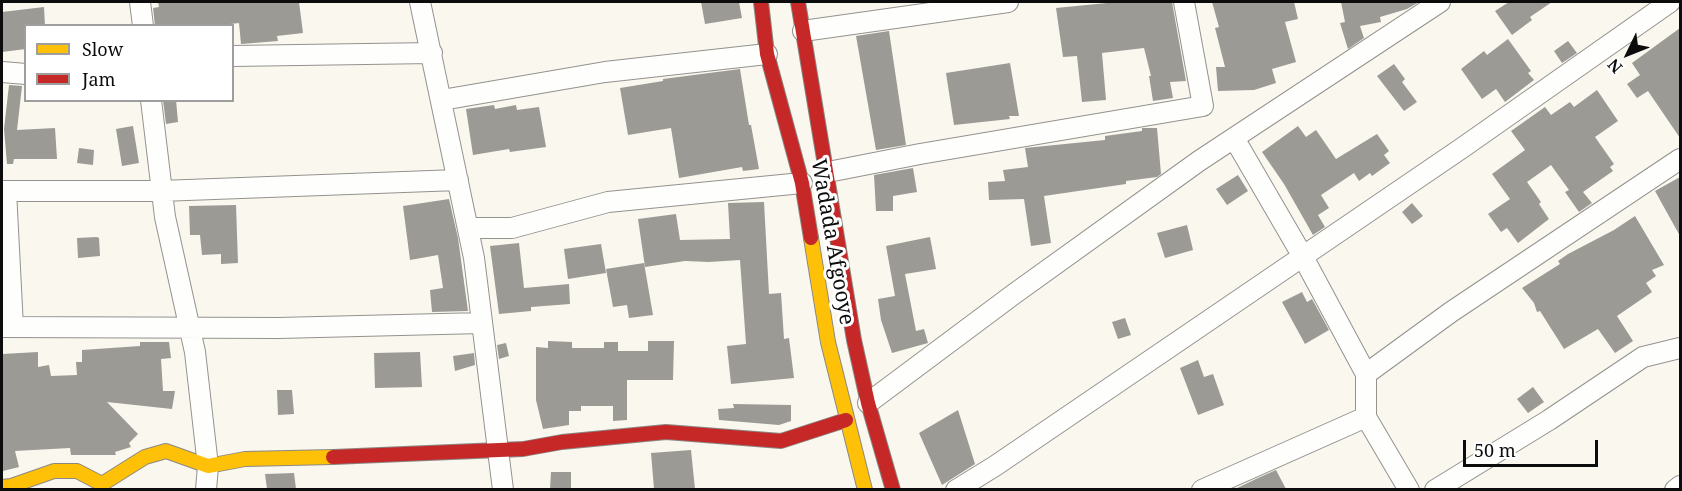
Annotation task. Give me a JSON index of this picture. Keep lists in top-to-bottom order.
{
  "streets": {
    "main road": ["Wadada Afgooye"]
  },
  "legend": ["Slow", "Jam"],
  "scale_bar": "50 m",
  "north": "bottom left"
}
